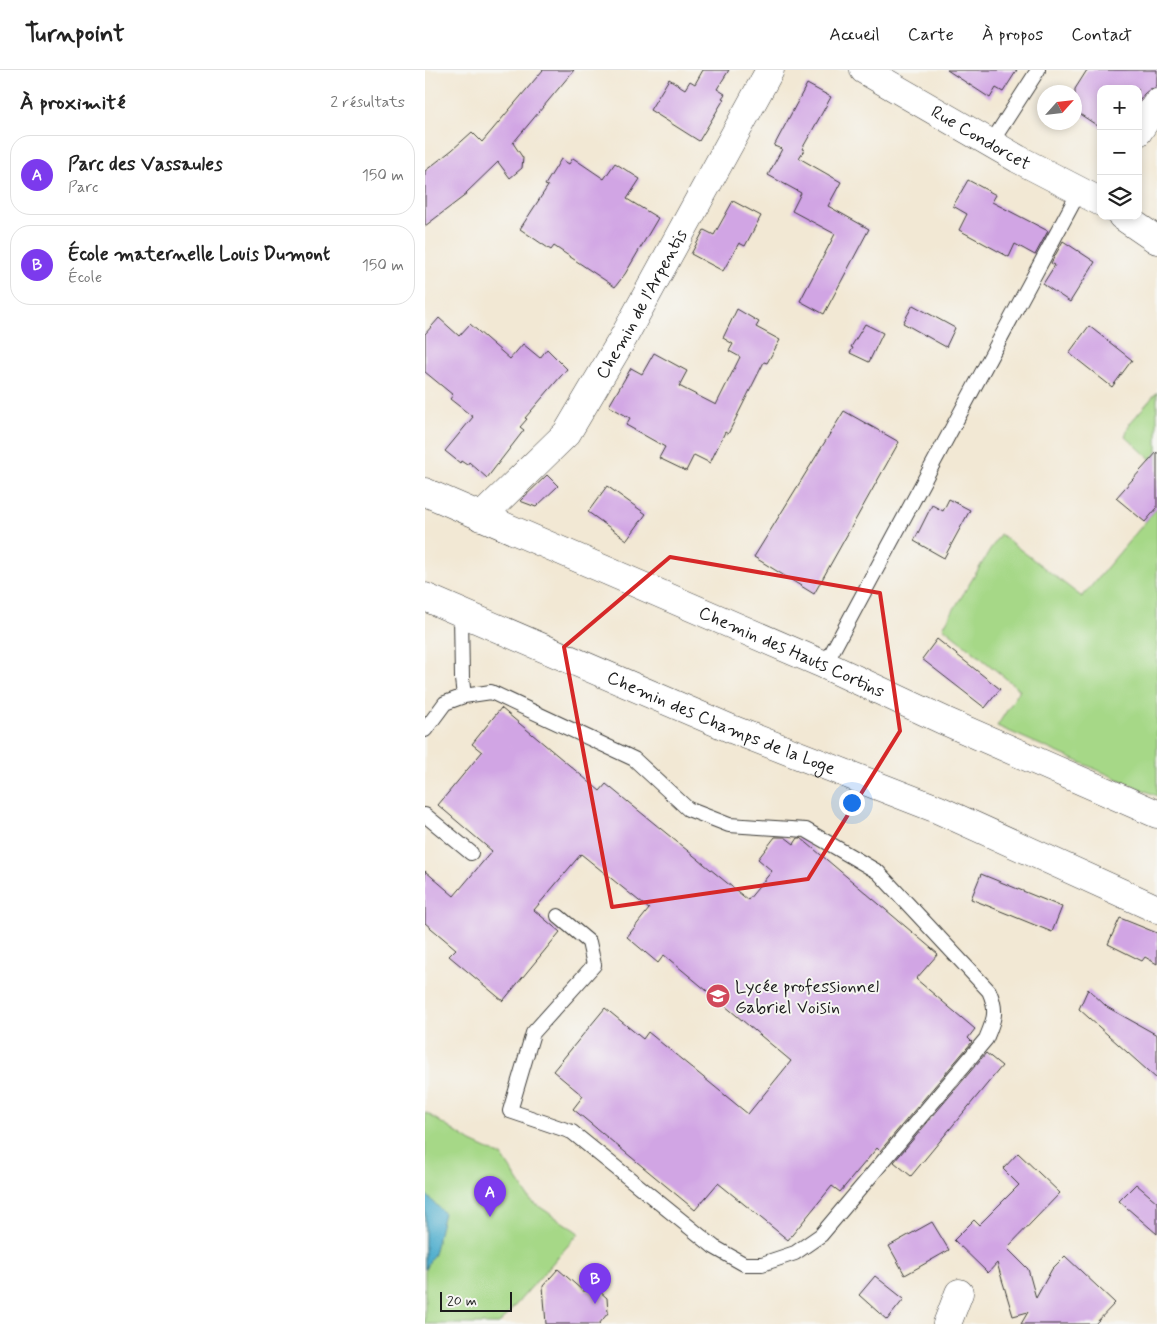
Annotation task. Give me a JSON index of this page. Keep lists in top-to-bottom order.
{
  "streets": {
    "street": [
      "Rue Condorcet",
      "Chemin de l'Arpentis",
      "Chemin des Hauts Cortins",
      "Chemin des Champs de la Loge"
    ]
  },
  "crossings": [
    ["Chemin de l'Arpentis", "Chemin des Hauts Cortins"]
  ],
  "places": {
    "school or university": ["Lycée professionnel Gabriel Voisin"]
  },
  "scale_bar": "20 m",
  "north": "top right",
  "page": {
    "header": "Turnpoint",
    "nav": [
      "Accueil",
      "Carte",
      "À propos",
      "Contact"
    ],
    "heading": ["À proximité", "2 résultats"],
    "map_buttons": ["+", "−"],
    "list": [
      {
        "mark": "A",
        "name": "Parc des Vassaules",
        "note": "Parc",
        "value": "150 m"
      },
      {
        "mark": "B",
        "name": "École maternelle Louis Dumont",
        "note": "École",
        "value": "150 m"
      }
    ],
    "pins": ["A", "B"],
    "scale": "20 m"
  }
}
